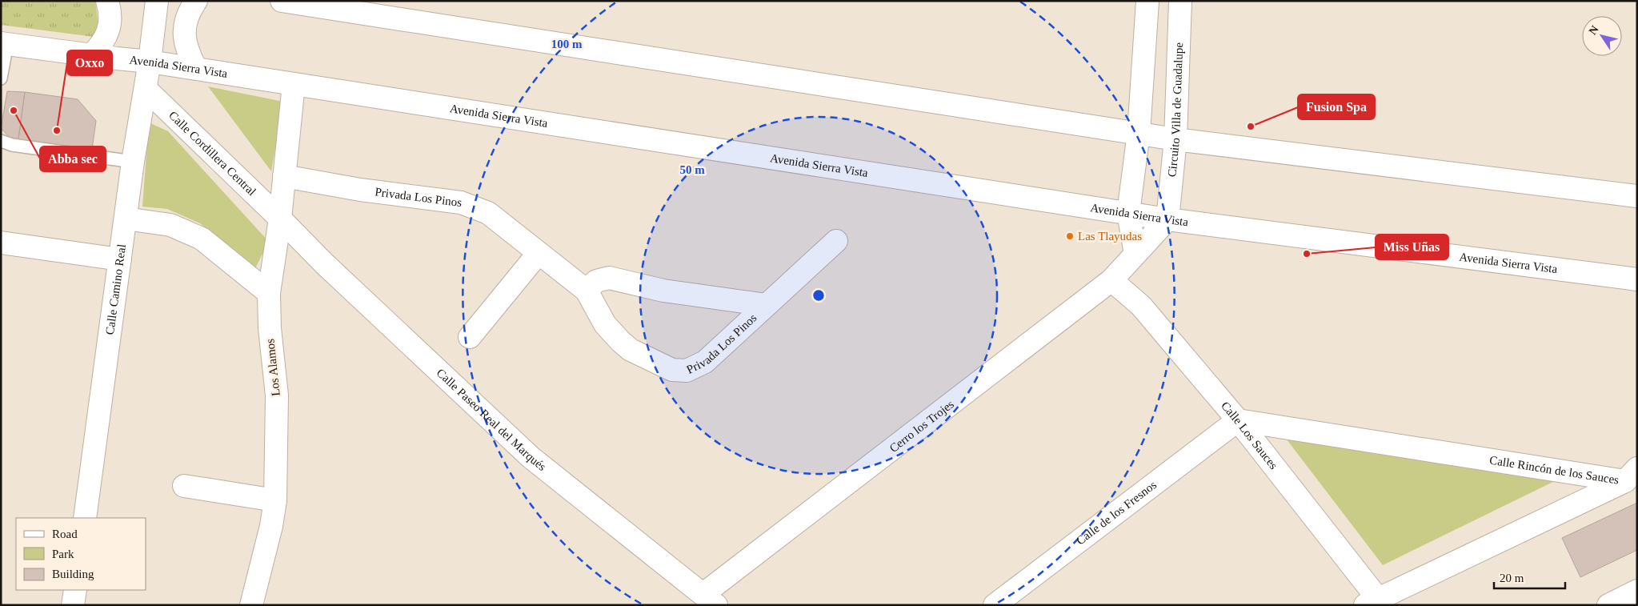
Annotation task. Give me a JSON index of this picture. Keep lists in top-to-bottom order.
{
  "streets": {
    "street": [
      "Avenida Sierra Vista",
      "Circuito Villa de Guadalupe",
      "Calle Cordillera Central",
      "Privada Los Pinos",
      "Calle Camino Real",
      "Los Alamos",
      "Calle Paseo Real del Marqués",
      "Cerro los Trojes",
      "Calle Los Sauces",
      "Calle Rincón de los Sauces",
      "Calle de los Fresnos"
    ]
  },
  "crossings": [
    ["Avenida Sierra Vista", "Circuito Villa de Guadalupe"],
    ["Avenida Sierra Vista", "Calle Camino Real"],
    ["Avenida Sierra Vista", "Los Alamos"],
    ["Avenida Sierra Vista", "Cerro los Trojes"],
    ["Circuito Villa de Guadalupe", "Cerro los Trojes"],
    ["Calle Cordillera Central", "Calle Camino Real"],
    ["Calle Cordillera Central", "Los Alamos"],
    ["Calle Cordillera Central", "Calle Paseo Real del Marqués"],
    ["Privada Los Pinos", "Los Alamos"],
    ["Los Alamos", "Calle Paseo Real del Marqués"],
    ["Calle Paseo Real del Marqués", "Cerro los Trojes"],
    ["Cerro los Trojes", "Calle Los Sauces"],
    ["Calle Los Sauces", "Calle Rincón de los Sauces"],
    ["Calle Los Sauces", "Calle de los Fresnos"],
    ["Calle Rincón de los Sauces", "Calle de los Fresnos"]
  ],
  "places": [
    "Abba sec",
    "Fusion Spa",
    "Oxxo",
    "Las Tlayudas",
    "Miss Uñas"
  ],
  "legend": ["Road", "Park", "Building"],
  "scale_bar": "20 m",
  "north": "top left",
  "rings": ["100 m", "50 m"]
}
